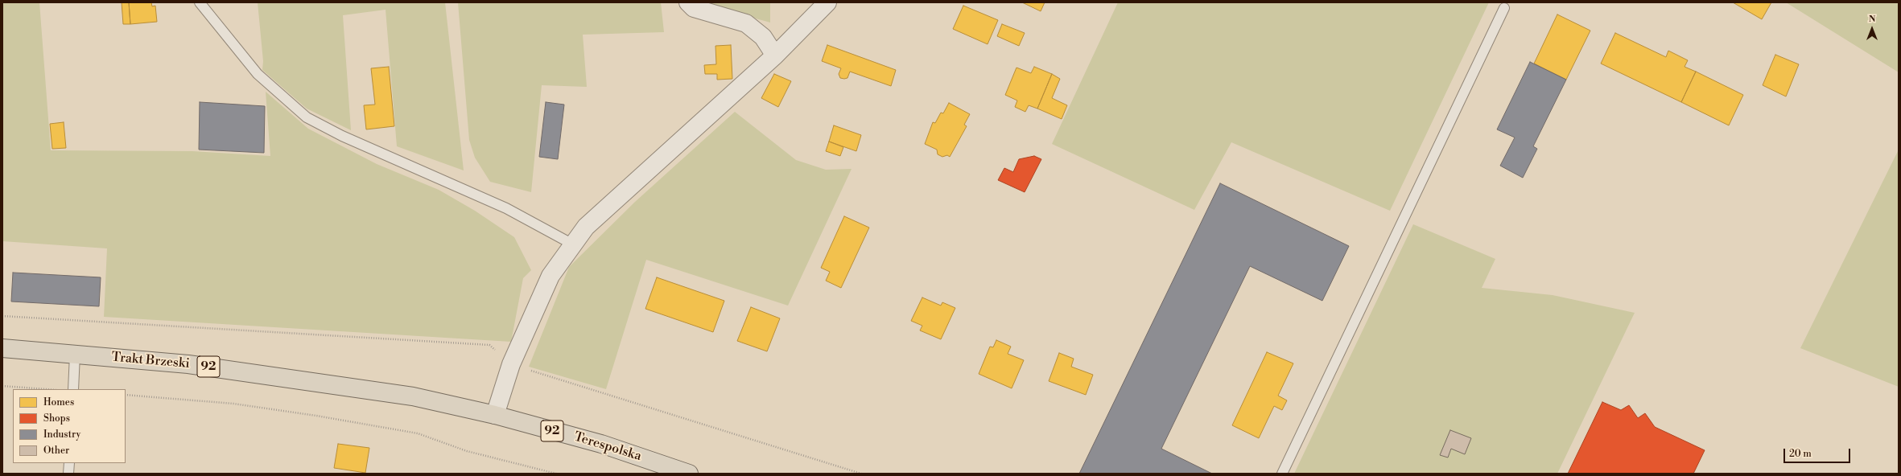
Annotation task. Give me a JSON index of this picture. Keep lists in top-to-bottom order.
{
  "streets": {
    "main road": ["Trakt Brzeski", "92", "Terespolska"]
  },
  "crossings": [
    ["Trakt Brzeski", "Terespolska"]
  ],
  "legend": [
    "Homes",
    "Shops",
    "Industry",
    "Other"
  ],
  "scale_bar": "20 m",
  "north": "top"
}
